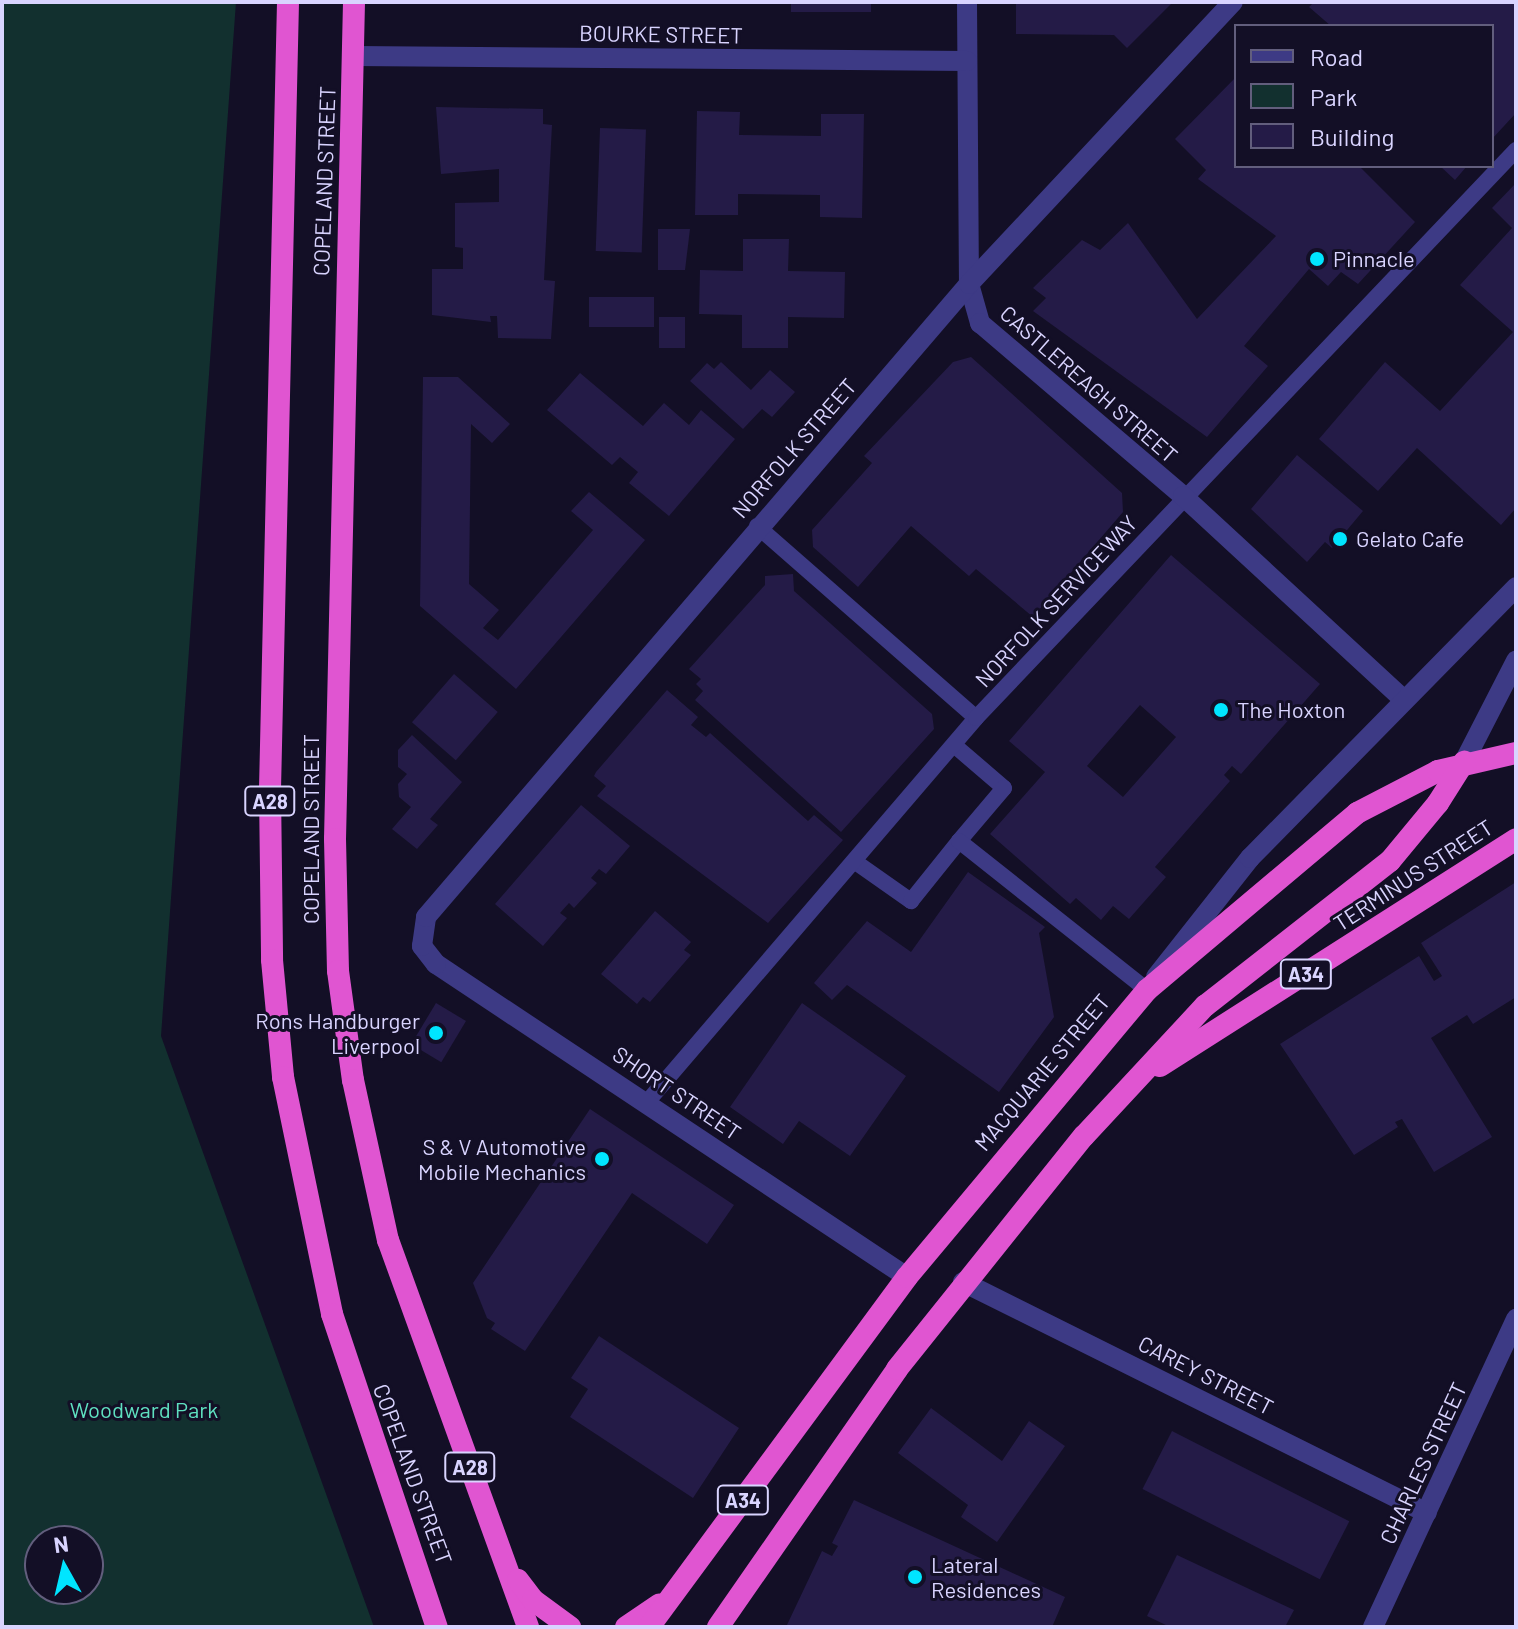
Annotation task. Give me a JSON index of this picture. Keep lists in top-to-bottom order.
{
  "streets": {
    "highway": [
      "COPELAND STREET",
      "A28",
      "TERMINUS STREET",
      "A34",
      "MACQUARIE STREET"
    ],
    "street": [
      "BOURKE STREET",
      "CASTLEREAGH STREET",
      "NORFOLK STREET",
      "SHORT STREET",
      "CAREY STREET",
      "CHARLES STREET"
    ],
    "lane": ["NORFOLK SERVICEWAY"]
  },
  "crossings": [
    ["BOURKE STREET", "COPELAND STREET"],
    ["BOURKE STREET", "CASTLEREAGH STREET"],
    ["CASTLEREAGH STREET", "NORFOLK STREET"],
    ["CASTLEREAGH STREET", "NORFOLK SERVICEWAY"],
    ["CASTLEREAGH STREET", "MACQUARIE STREET"],
    ["NORFOLK STREET", "SHORT STREET"],
    ["NORFOLK SERVICEWAY", "SHORT STREET"],
    ["TERMINUS STREET", "A34"],
    ["A34", "MACQUARIE STREET"],
    ["A34", "CAREY STREET"],
    ["MACQUARIE STREET", "SHORT STREET"],
    ["CAREY STREET", "CHARLES STREET"]
  ],
  "parks": ["Woodward Park"],
  "places": [
    "Pinnacle",
    "Gelato Cafe",
    "The Hoxton",
    "Rons Handburger Liverpool",
    "S & V Automotive Mobile Mechanics",
    "Lateral Residences"
  ],
  "legend": ["Road", "Park", "Building"],
  "north": "top"
}
